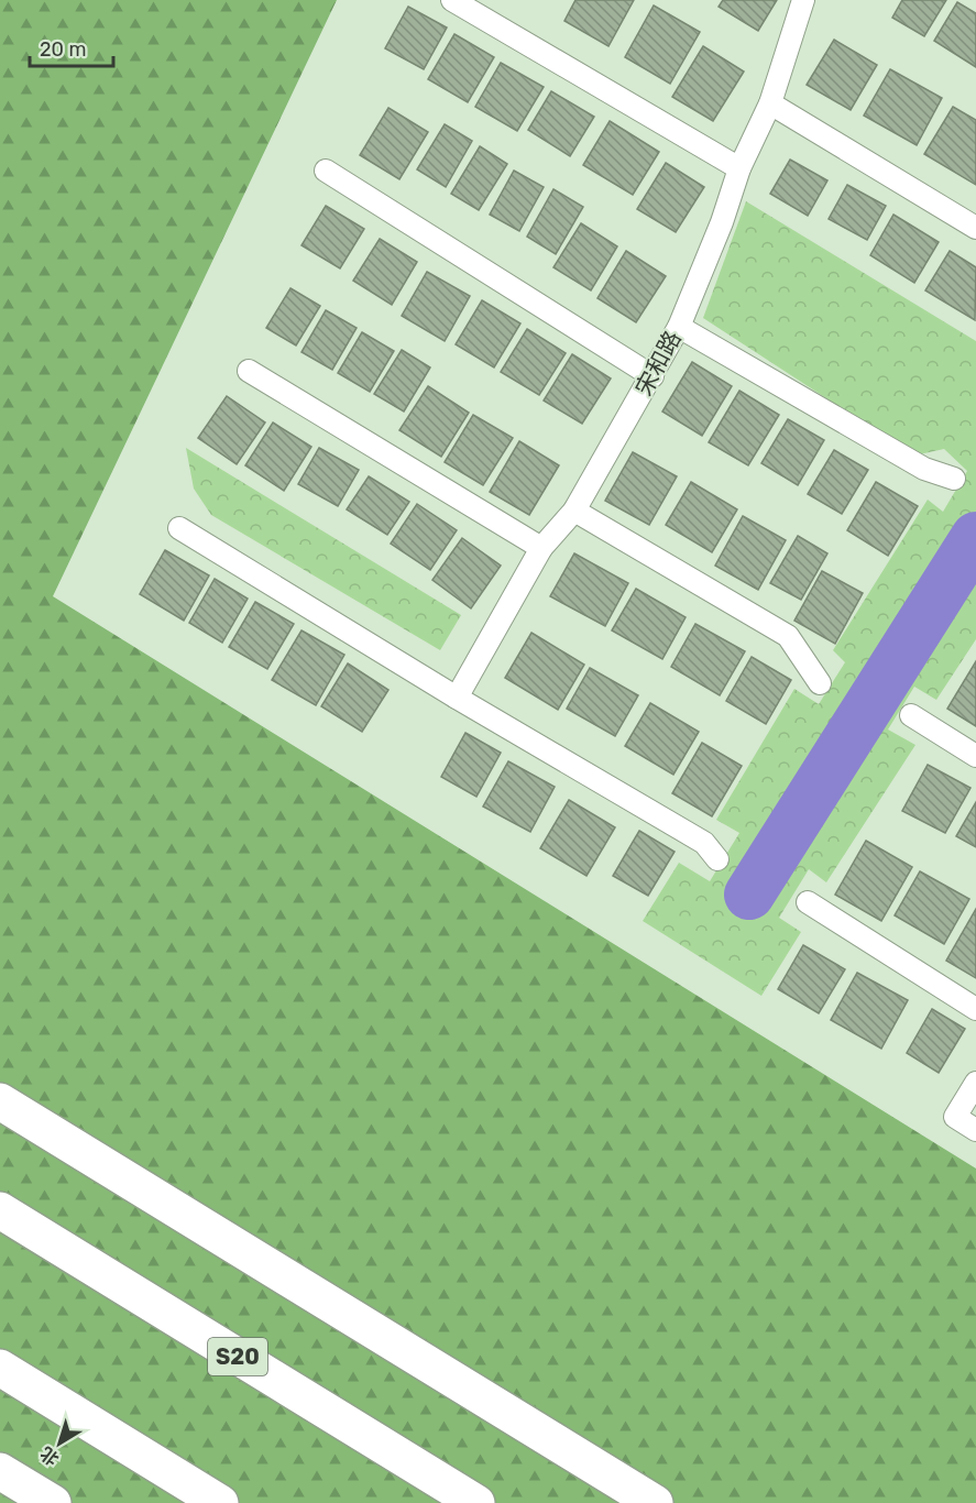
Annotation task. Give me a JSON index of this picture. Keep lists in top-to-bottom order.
{
  "streets": {
    "highway": ["S20"],
    "street": ["宋和路"]
  },
  "scale_bar": "20 m",
  "north": "bottom left"
}
